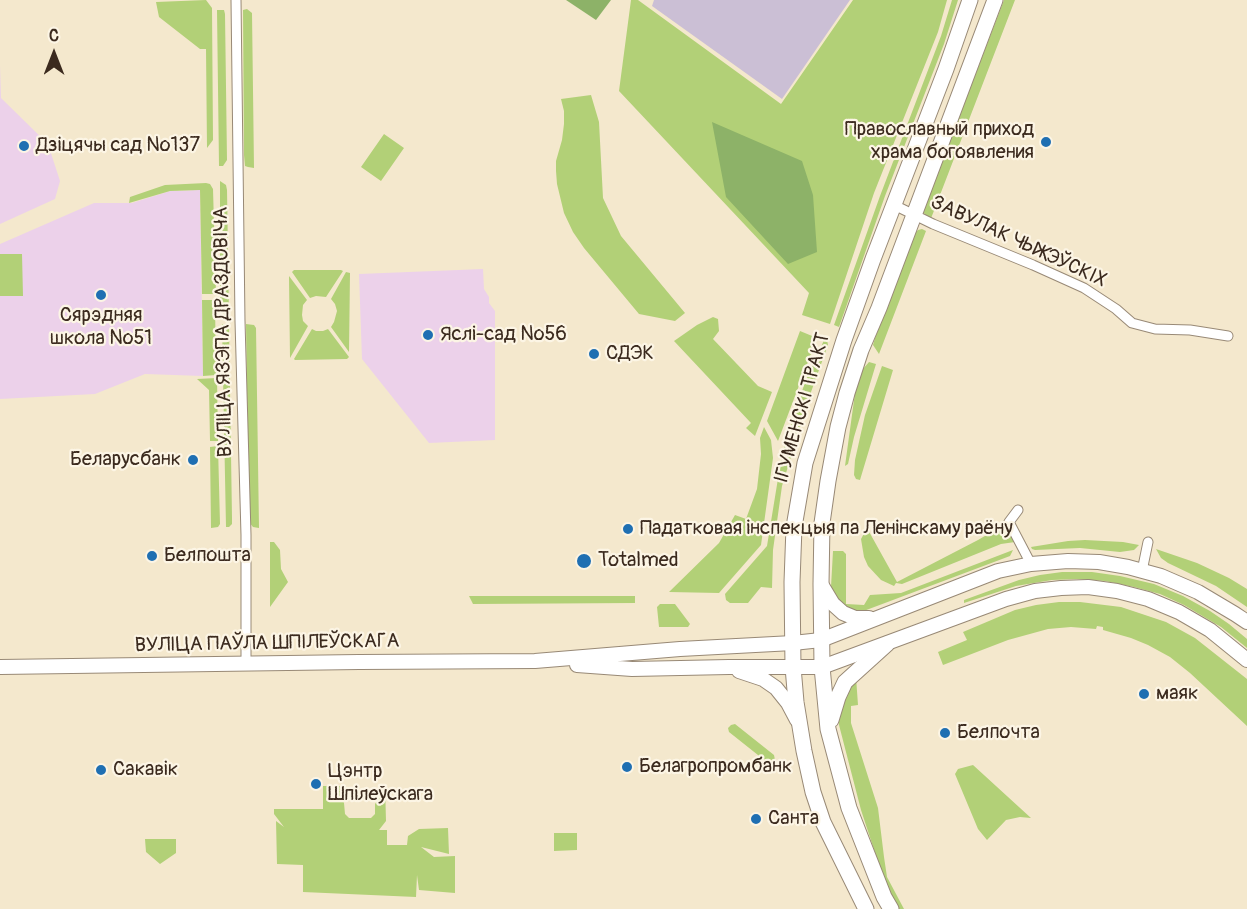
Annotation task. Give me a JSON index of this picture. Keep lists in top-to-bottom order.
{
  "streets": {
    "main road": ["ІГУМЕНСКІ ТРАКТ"],
    "street": ["ЗАВУЛАК ЧЫЖЭЎСКІХ", "ВУЛІЦА ЯЗЭПА ДРАЗДОВІЧА", "ВУЛІЦА ПАЎЛА ШПІЛЕЎСКАГА"]
  },
  "crossings": [
    ["ЗАВУЛАК ЧЫЖЭЎСКІХ", "ІГУМЕНСКІ ТРАКТ"],
    ["ВУЛІЦА ЯЗЭПА ДРАЗДОВІЧА", "ВУЛІЦА ПАЎЛА ШПІЛЕЎСКАГА"],
    ["ІГУМЕНСКІ ТРАКТ", "ВУЛІЦА ПАЎЛА ШПІЛЕЎСКАГА"]
  ],
  "places": [
    "Православный приход храма богоявления",
    "Дзіцячы сад №137",
    "Сярэдняя школа №51",
    "Яслі-сад №56",
    "СДЭК",
    "Беларусбанк",
    "Падатковая інспекцыя па Ленінскаму раёну",
    "Белпошта",
    "Totalmed",
    "маяк",
    "Белпочта",
    "Белагропромбанк",
    "Сакавік",
    "Цэнтр Шпілеўскага",
    "Санта"
  ],
  "north": "top"
}
